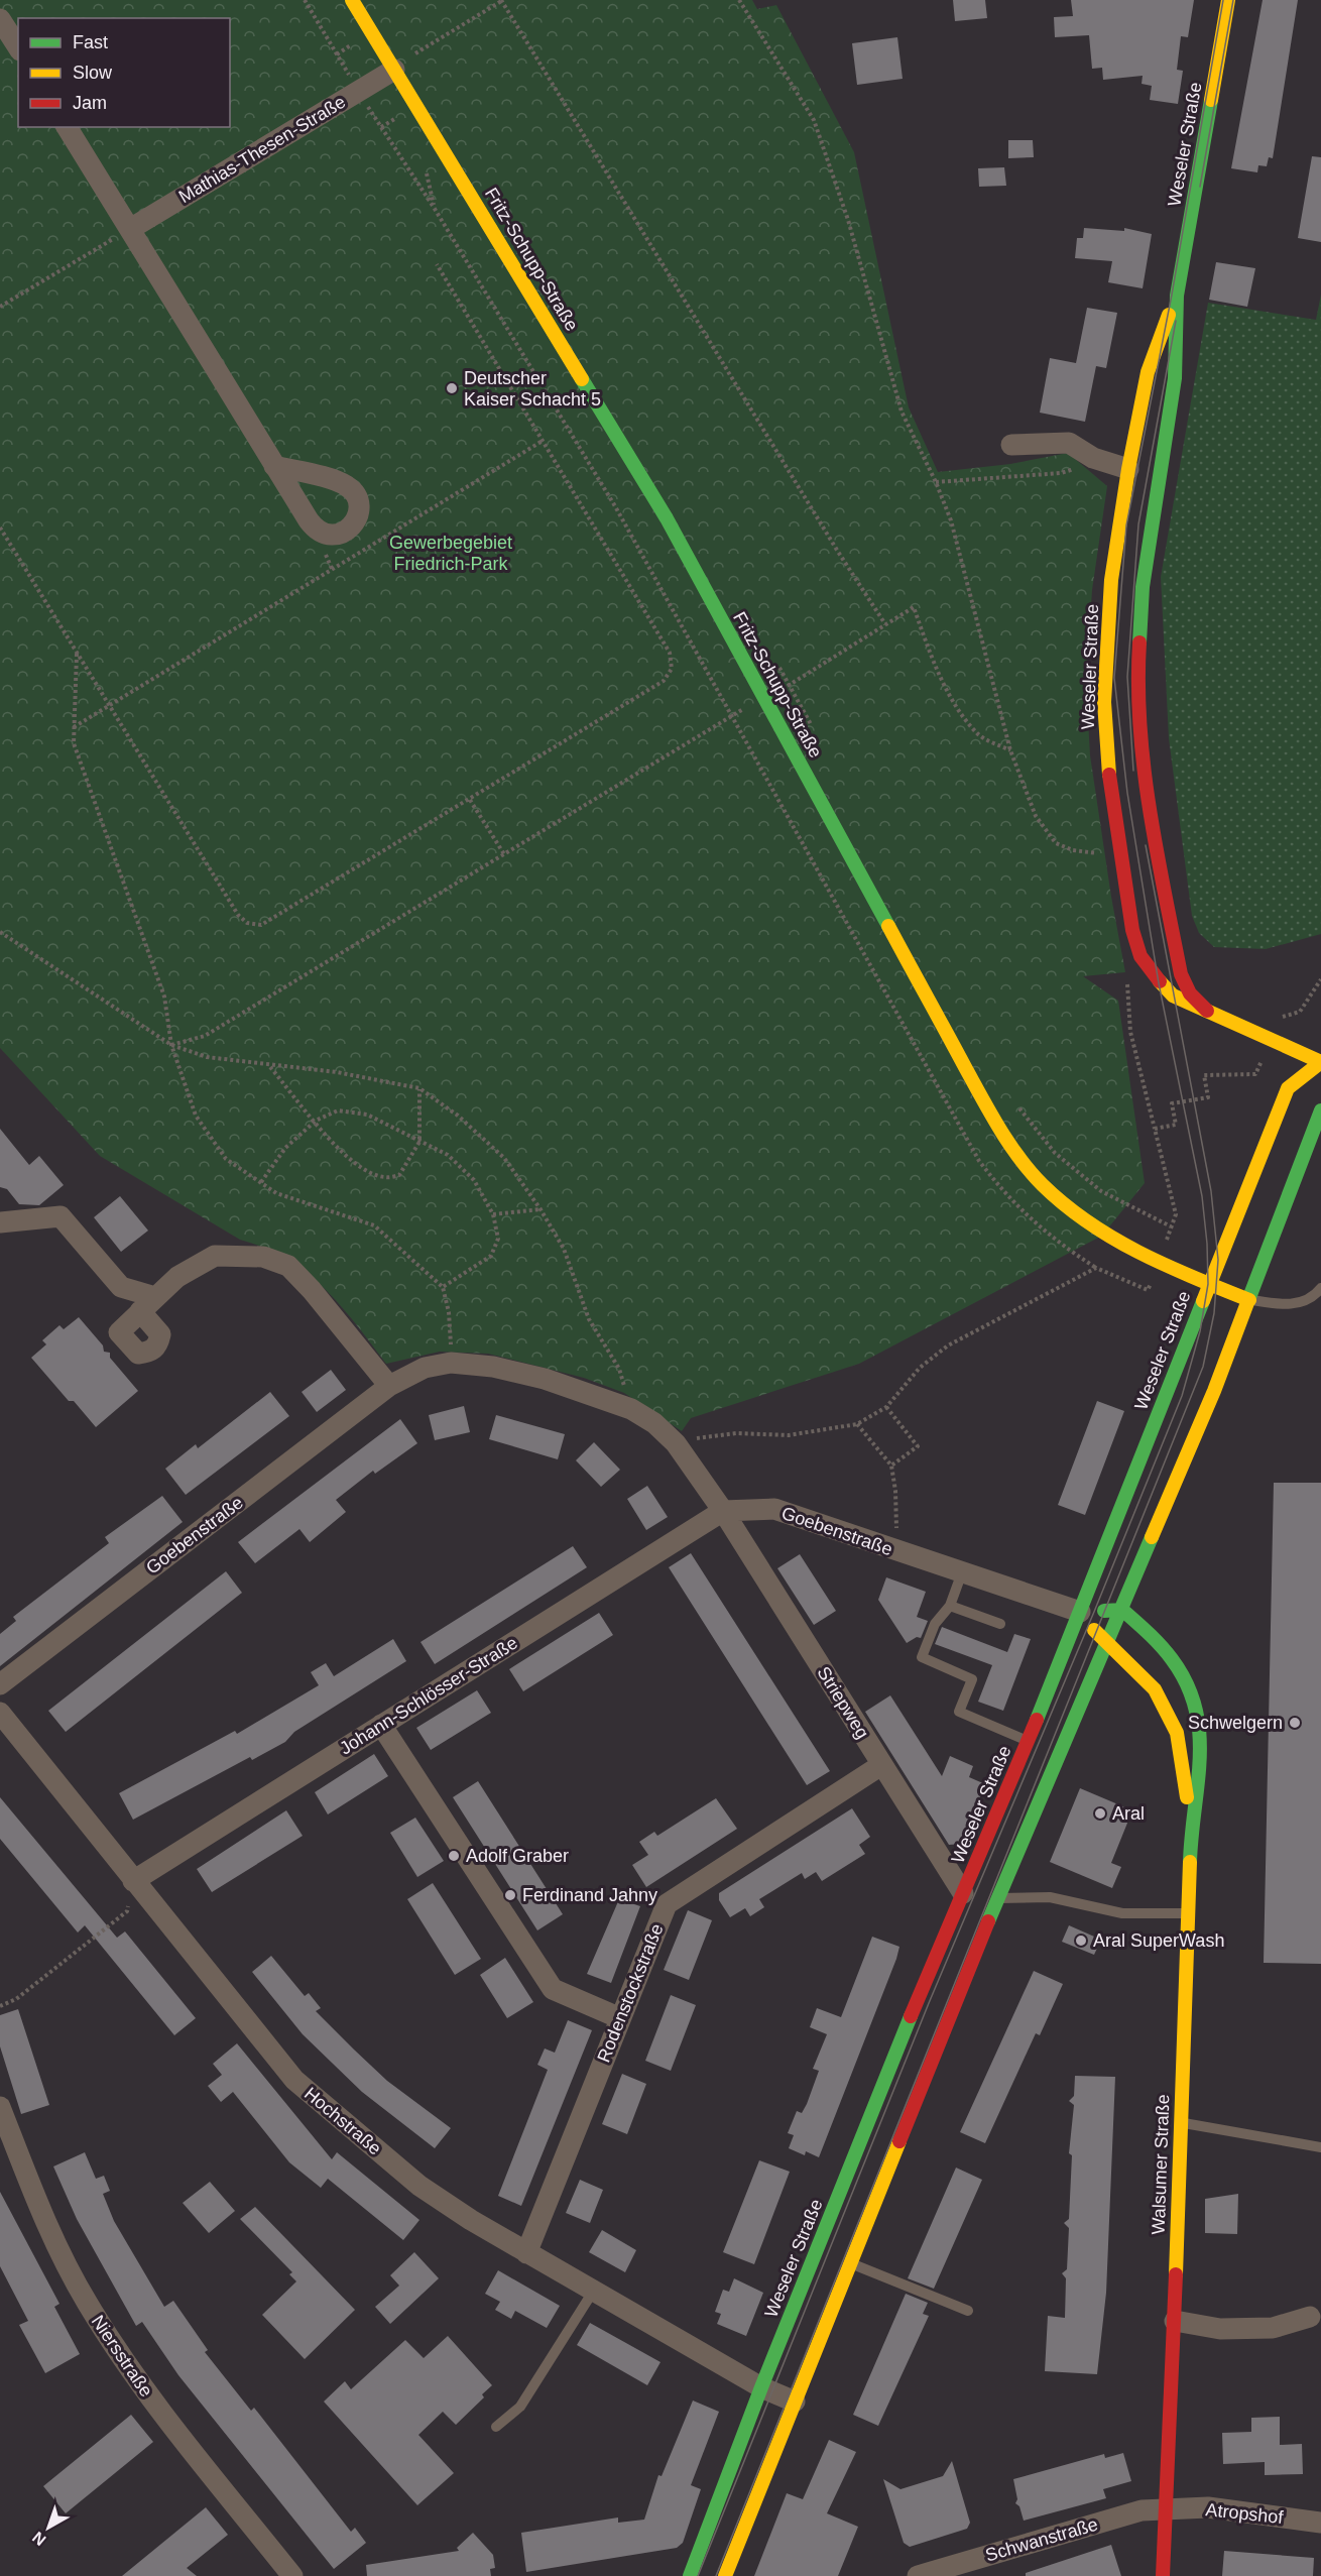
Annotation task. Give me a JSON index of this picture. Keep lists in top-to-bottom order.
{
  "streets": {
    "main road": ["Weseler Straße", "Fritz-Schupp-Straße", "Walsumer Straße"],
    "street": [
      "Mathias-Thesen-Straße",
      "Goebenstraße",
      "Johann-Schlösser-Straße",
      "Striepweg",
      "Rodenstockstraße",
      "Hochstraße",
      "Niersstraße",
      "Atropshof",
      "Schwanstraße"
    ]
  },
  "crossings": [
    ["Weseler Straße", "Fritz-Schupp-Straße"],
    ["Weseler Straße", "Goebenstraße"],
    ["Weseler Straße", "Striepweg"],
    ["Weseler Straße", "Hochstraße"],
    ["Weseler Straße", "Walsumer Straße"],
    ["Mathias-Thesen-Straße", "Fritz-Schupp-Straße"],
    ["Goebenstraße", "Johann-Schlösser-Straße"],
    ["Goebenstraße", "Striepweg"],
    ["Goebenstraße", "Walsumer Straße"],
    ["Johann-Schlösser-Straße", "Striepweg"],
    ["Johann-Schlösser-Straße", "Hochstraße"],
    ["Striepweg", "Rodenstockstraße"],
    ["Rodenstockstraße", "Hochstraße"],
    ["Walsumer Straße", "Atropshof"],
    ["Walsumer Straße", "Schwanstraße"],
    ["Atropshof", "Schwanstraße"]
  ],
  "parks": ["Gewerbegebiet Friedrich-Park"],
  "places": [
    "Deutscher Kaiser Schacht 5",
    "Schwelgern",
    "Aral",
    "Adolf Graber",
    "Ferdinand Jahny",
    "Aral SuperWash"
  ],
  "legend": ["Fast", "Slow", "Jam"],
  "north": "bottom left"
}
